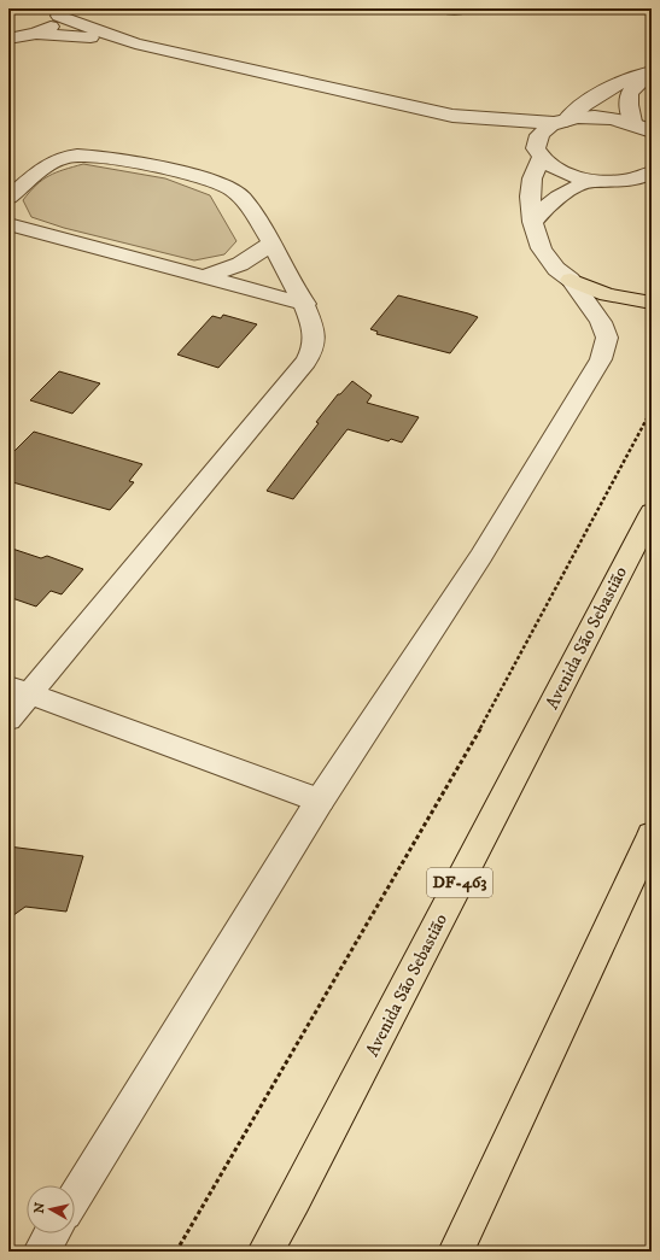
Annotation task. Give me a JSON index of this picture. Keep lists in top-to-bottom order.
{
  "streets": {
    "main road": ["Avenida São Sebastião", "DF-463"]
  },
  "north": "left"
}
